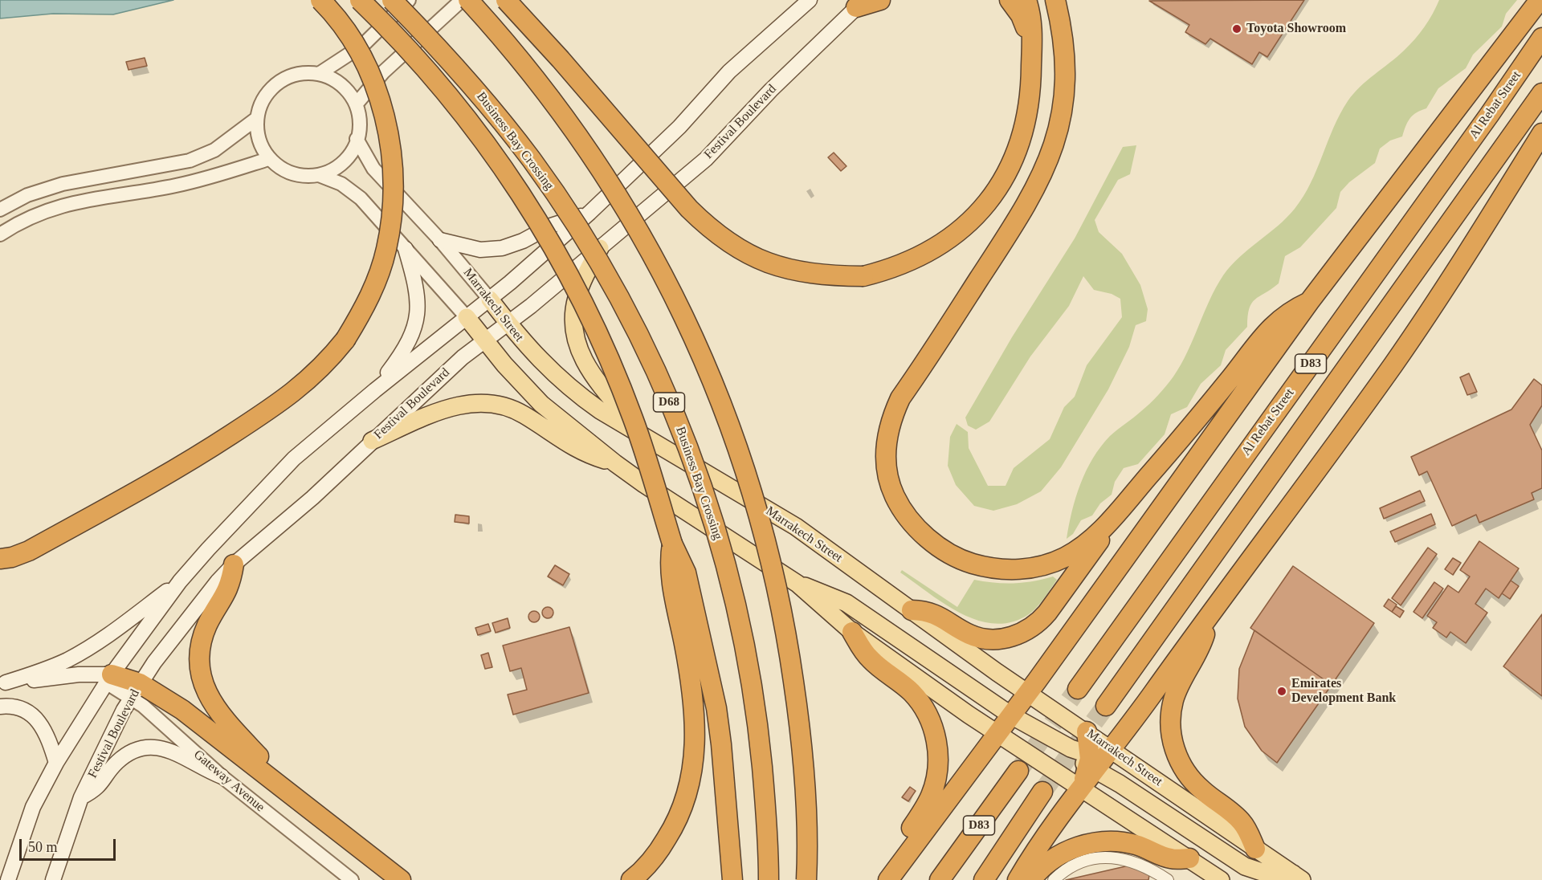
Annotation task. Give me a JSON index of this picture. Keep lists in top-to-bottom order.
{
  "streets": {
    "highway": [
      "Al Rebat Street",
      "Business Bay Crossing",
      "D83",
      "D68"
    ],
    "main road": ["Festival Boulevard", "Marrakech Street"],
    "street": ["Gateway Avenue"]
  },
  "crossings": [
    ["Festival Boulevard", "Marrakech Street"],
    ["Festival Boulevard", "Gateway Avenue"]
  ],
  "places": ["Toyota Showroom", "Emirates Development Bank"],
  "scale_bar": "50 m"
}
